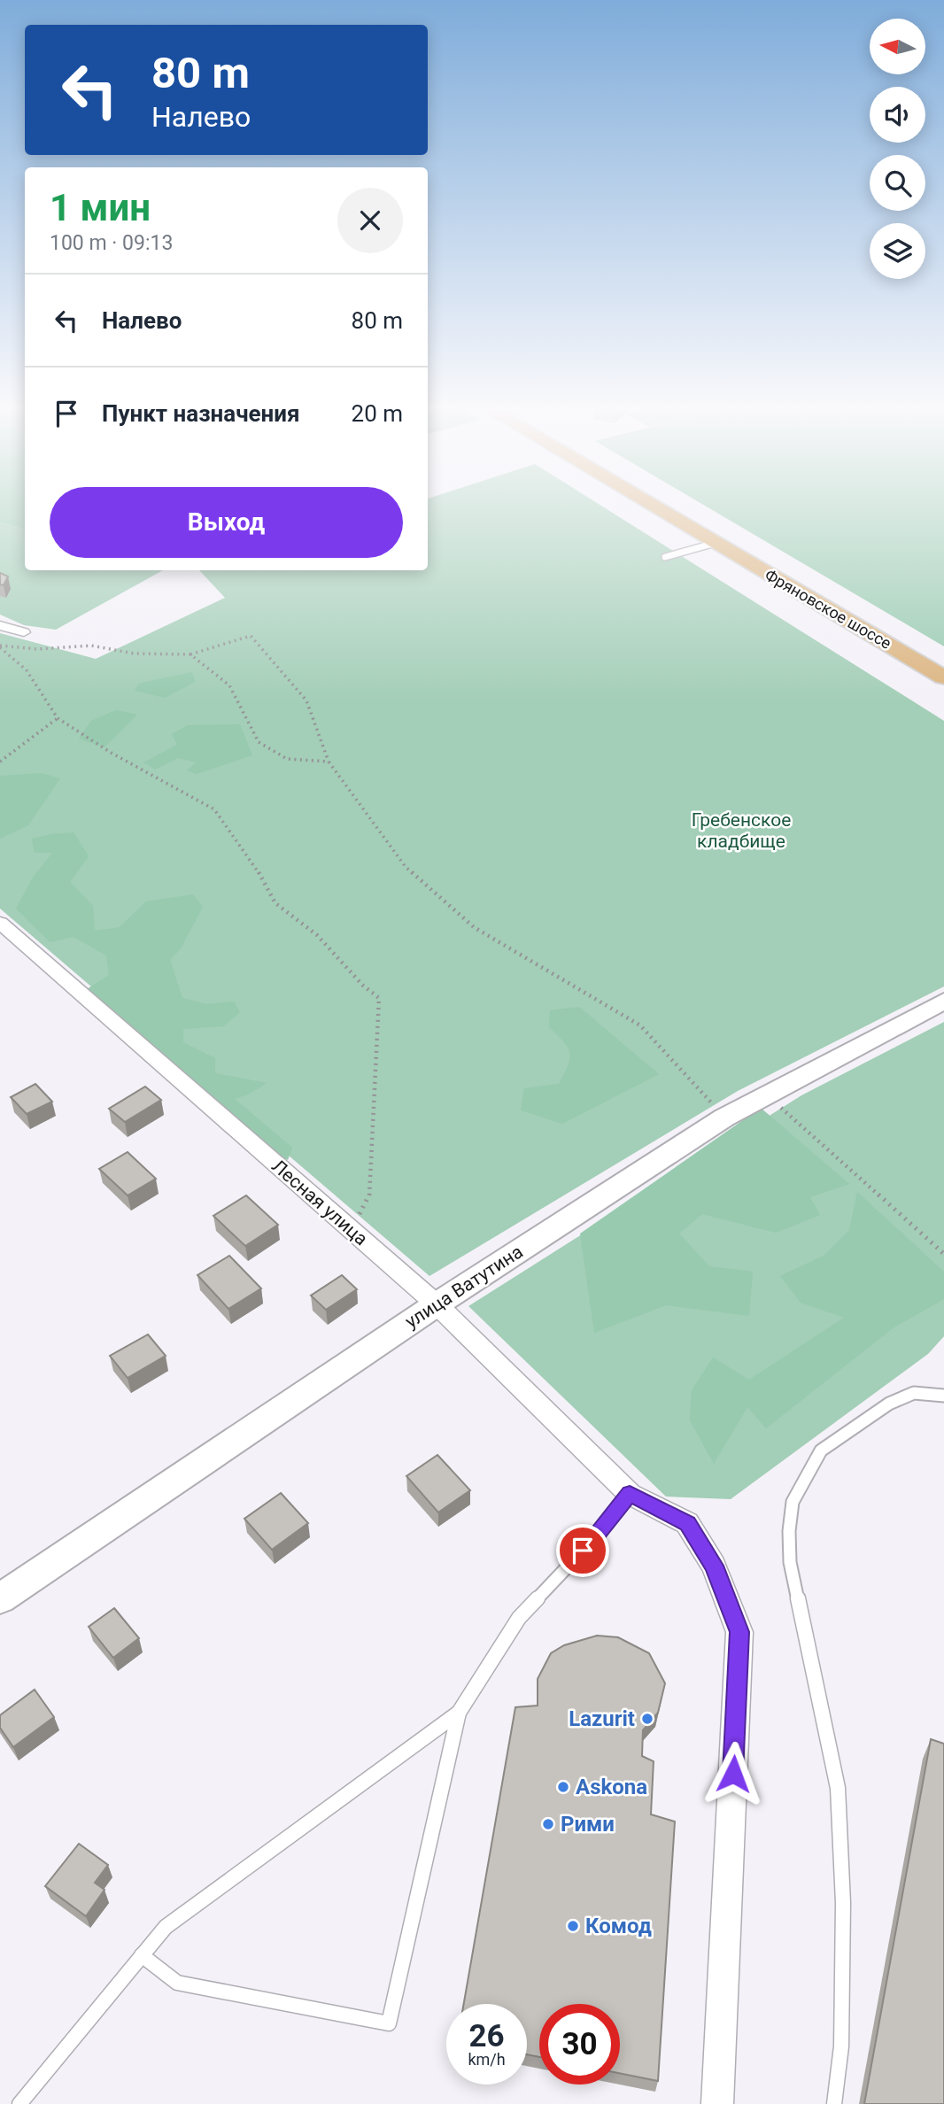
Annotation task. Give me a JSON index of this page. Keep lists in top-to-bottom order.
{
  "streets": {
    "main road": ["Фряновское шоссе"],
    "street": ["Лесная улица", "улица Ватутина"]
  },
  "crossings": [
    ["Лесная улица", "улица Ватутина"]
  ],
  "parks": ["Гребенское кладбище"],
  "places": [
    "Lazurit",
    "Askona",
    "Рими",
    "Комод"
  ],
  "north": "left",
  "page": {
    "turn": ["80 m", "Налево"],
    "heading": ["1 мин", "100 m · 09:13"],
    "list": [
      {
        "name": "Налево",
        "value": "80 m"
      },
      {
        "name": "Пункт назначения",
        "value": "20 m"
      }
    ],
    "buttons": "Выход",
    "speed": "26 km/h",
    "limit": "30"
  }
}
